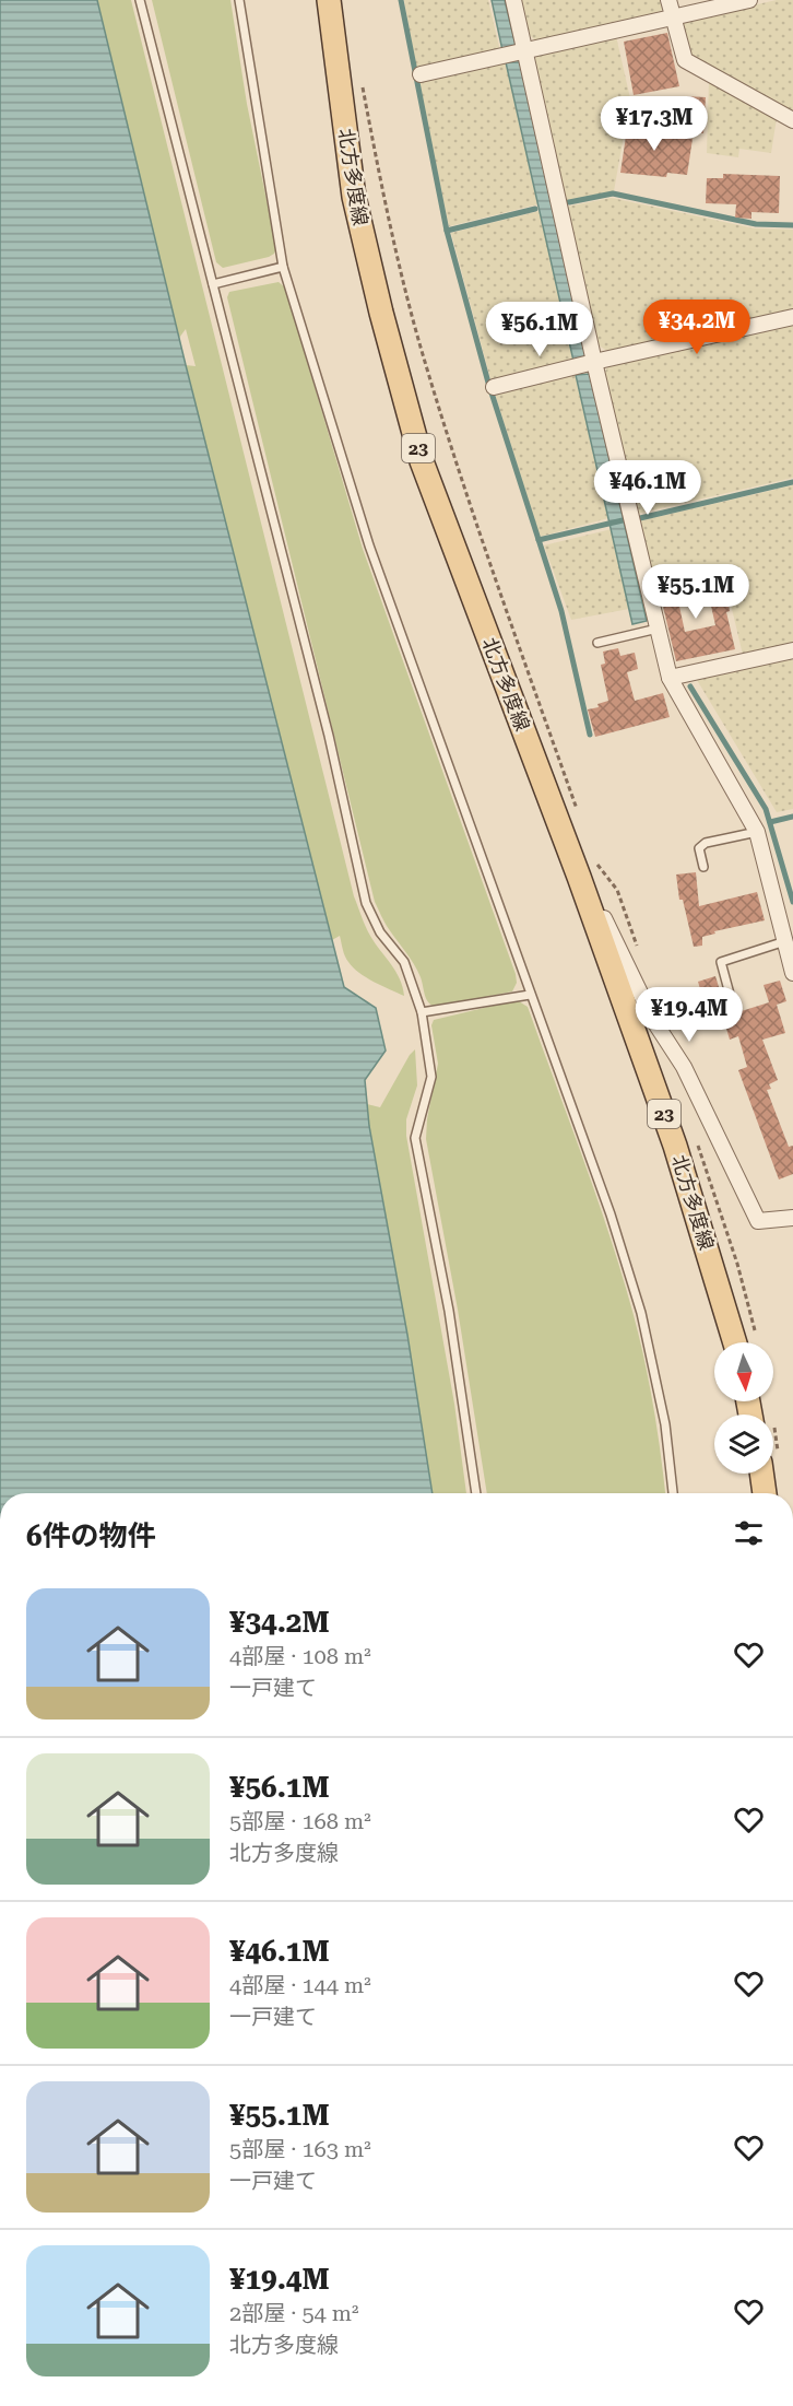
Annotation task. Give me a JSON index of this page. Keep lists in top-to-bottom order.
{
  "streets": {
    "main road": ["北方多度線", "23"]
  },
  "north": "bottom",
  "page": {
    "price": [
      "¥17.3M",
      "¥34.2M",
      "¥56.1M",
      "¥46.1M",
      "¥55.1M",
      "¥19.4M"
    ],
    "heading": "6件の物件",
    "list": [
      {
        "name": "¥34.2M",
        "note": "4部屋 · 108 m² · 一戸建て"
      },
      {
        "name": "¥56.1M",
        "note": "5部屋 · 168 m² · 北方多度線"
      },
      {
        "name": "¥46.1M",
        "note": "4部屋 · 144 m² · 一戸建て"
      },
      {
        "name": "¥55.1M",
        "note": "5部屋 · 163 m² · 一戸建て"
      },
      {
        "name": "¥19.4M",
        "note": "2部屋 · 54 m² · 北方多度線"
      }
    ]
  }
}
